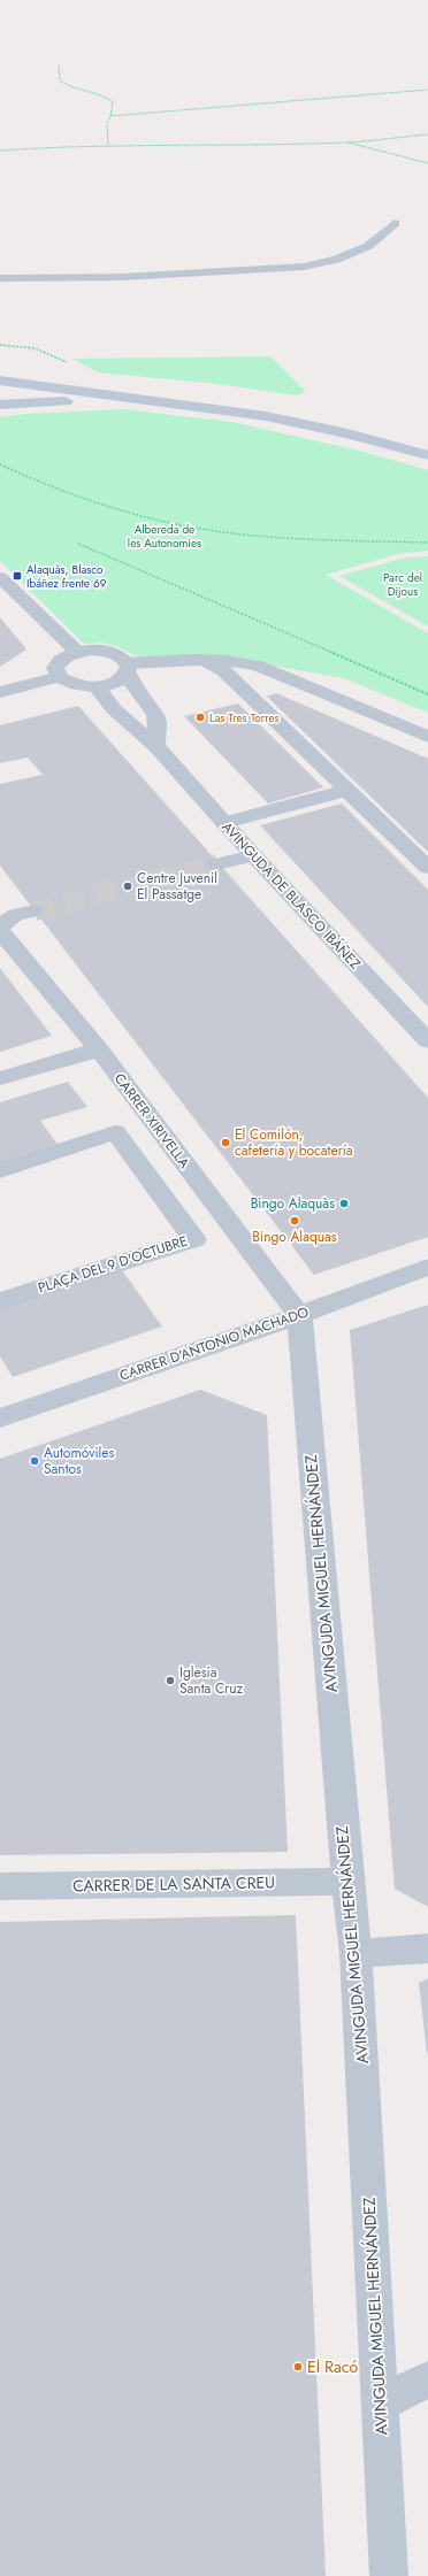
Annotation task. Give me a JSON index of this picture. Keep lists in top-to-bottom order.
{
  "streets": {
    "street": [
      "AVINGUDA DE BLASCO IBÁÑEZ",
      "CARRER XIRIVELLA",
      "PLAÇA DEL 9 D'OCTUBRE",
      "CARRER D'ANTONIO MACHADO",
      "AVINGUDA MIGUEL HERNÁNDEZ",
      "CARRER DE LA SANTA CREU"
    ]
  },
  "crossings": [
    ["CARRER XIRIVELLA", "CARRER D'ANTONIO MACHADO"],
    ["CARRER XIRIVELLA", "AVINGUDA MIGUEL HERNÁNDEZ"],
    ["CARRER D'ANTONIO MACHADO", "AVINGUDA MIGUEL HERNÁNDEZ"],
    ["AVINGUDA MIGUEL HERNÁNDEZ", "CARRER DE LA SANTA CREU"]
  ],
  "parks": ["Albereda de les Autonomies", "Parc del Dijous"],
  "places": {
    "transit": ["Alaquàs, Blasco Ibáñez frente 69"],
    "other": [
      "Las Tres Torres",
      "Centre Juvenil El Passatge",
      "El Comilón, cafetería y bocatería",
      "Bingo Alaquàs",
      "Bingo Alaquas",
      "Automóviles Santos",
      "Iglesia Santa Cruz",
      "El Racó"
    ]
  }
}
